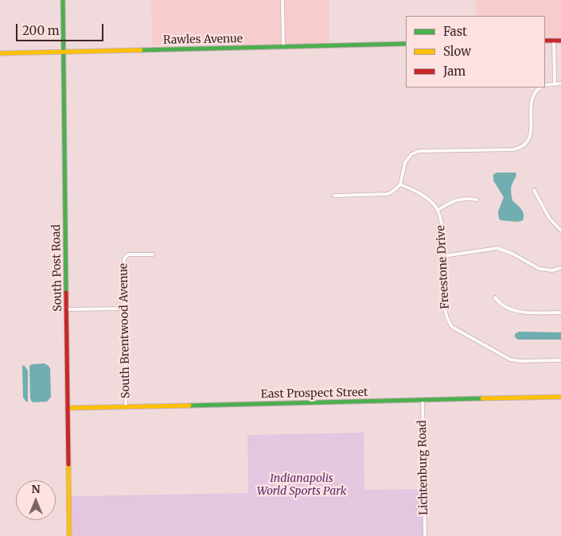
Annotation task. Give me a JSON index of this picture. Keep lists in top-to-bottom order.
{
  "streets": {
    "street": [
      "Rawles Avenue",
      "Freestone Drive",
      "South Post Road",
      "South Brentwood Avenue",
      "East Prospect Street",
      "Lichtenburg Road"
    ]
  },
  "crossings": [
    ["Rawles Avenue", "South Post Road"],
    ["South Post Road", "East Prospect Street"],
    ["South Brentwood Avenue", "East Prospect Street"],
    ["East Prospect Street", "Lichtenburg Road"]
  ],
  "parks": ["Indianapolis World Sports Park"],
  "legend": ["Fast", "Slow", "Jam"],
  "scale_bar": "200 m",
  "north": "top"
}
